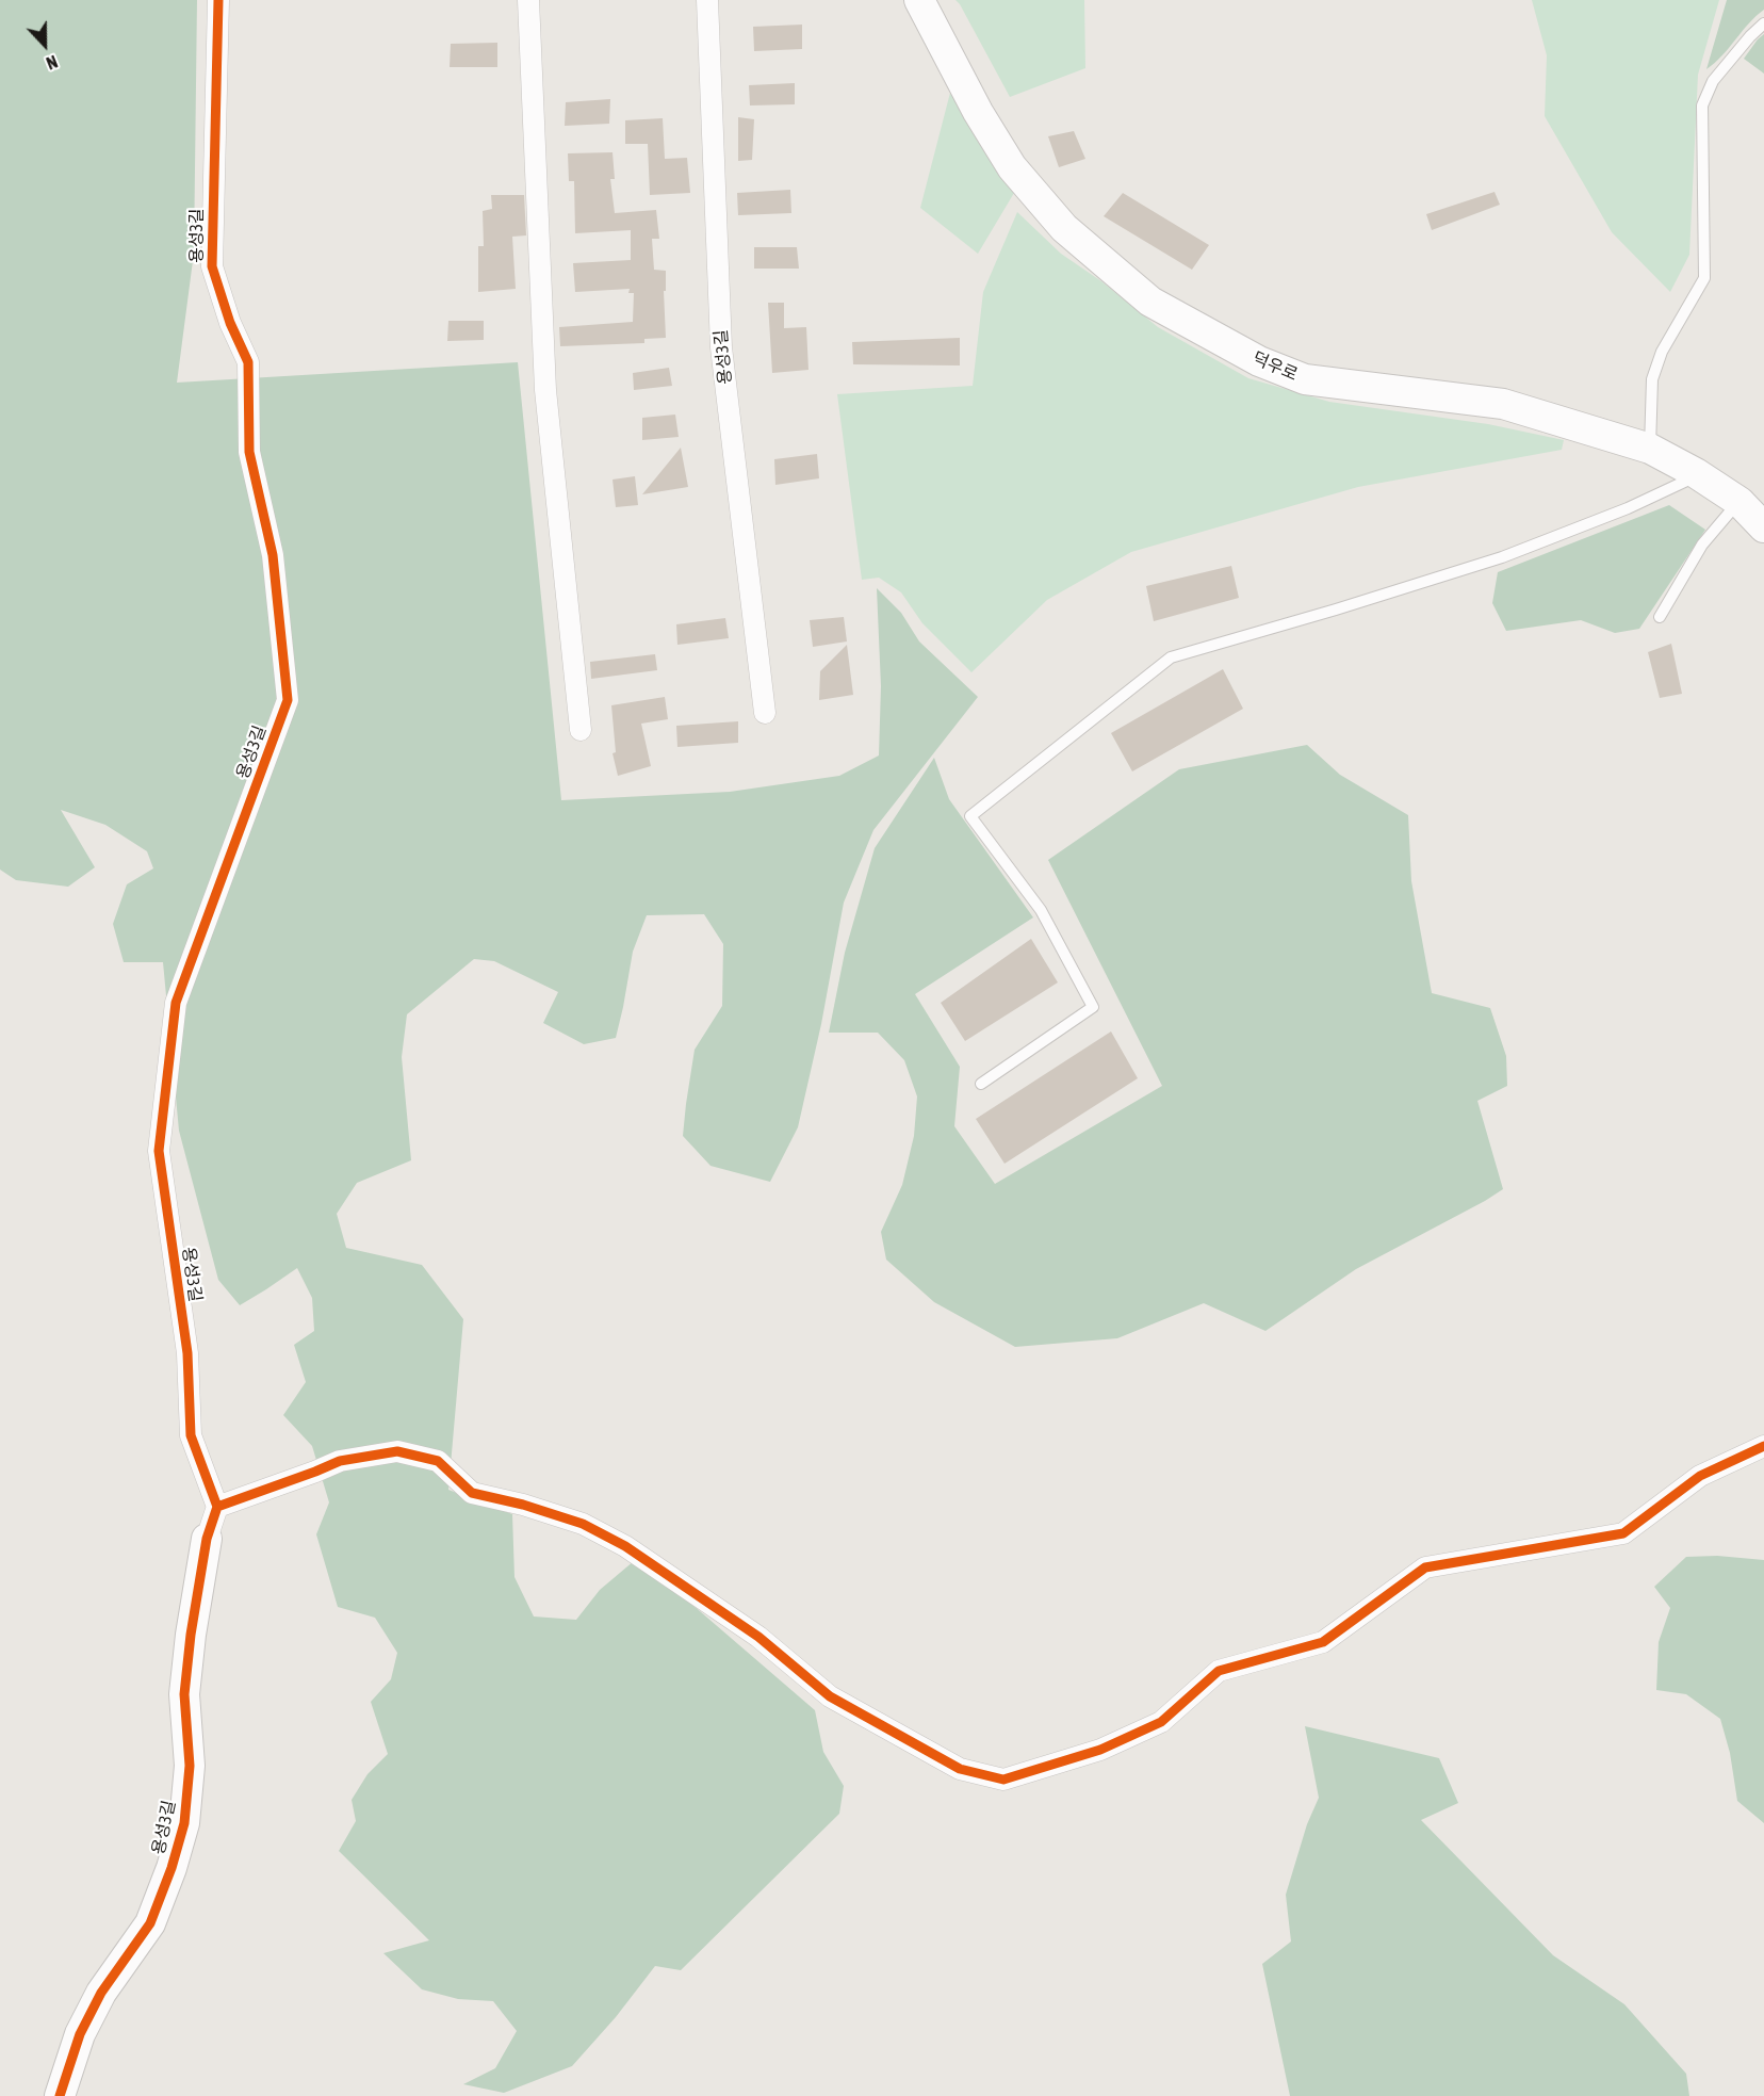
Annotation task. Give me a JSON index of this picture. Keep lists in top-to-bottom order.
{
  "streets": {
    "street": ["용성3길", "덕우로"]
  },
  "north": "bottom"
}
